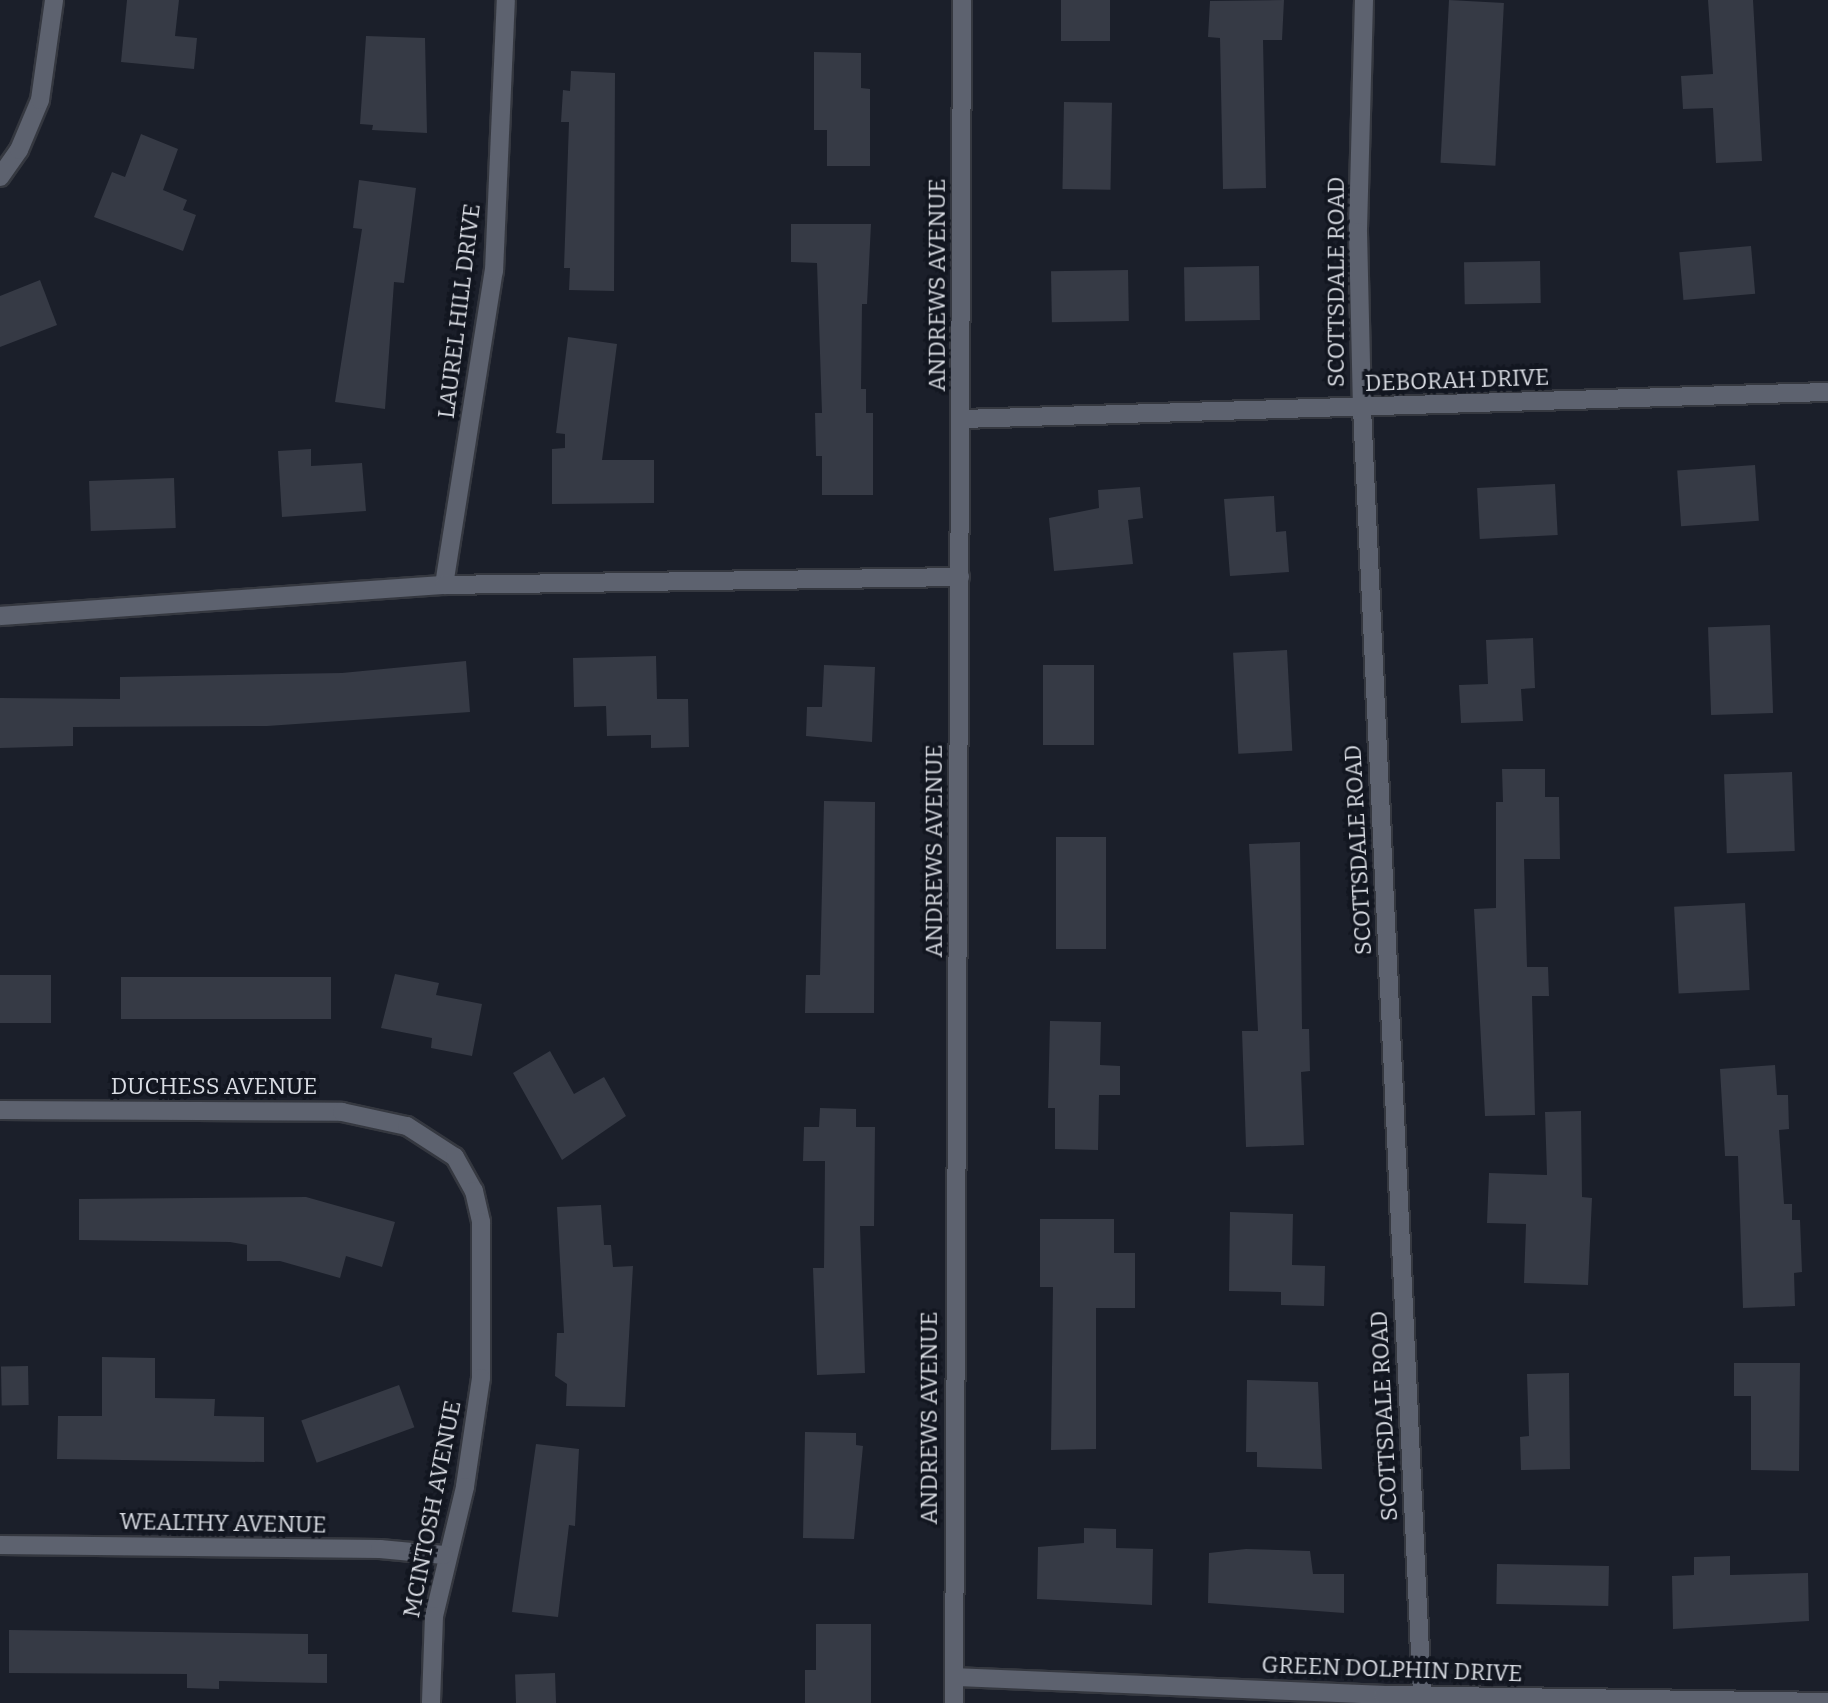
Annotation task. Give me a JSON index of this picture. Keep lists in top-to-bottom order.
{
  "streets": {
    "street": [
      "SCOTTSDALE ROAD",
      "ANDREWS AVENUE",
      "LAUREL HILL DRIVE",
      "DEBORAH DRIVE",
      "DUCHESS AVENUE",
      "MCINTOSH AVENUE",
      "WEALTHY AVENUE",
      "GREEN DOLPHIN DRIVE"
    ]
  },
  "crossings": [
    ["SCOTTSDALE ROAD", "DEBORAH DRIVE"],
    ["SCOTTSDALE ROAD", "GREEN DOLPHIN DRIVE"],
    ["ANDREWS AVENUE", "DEBORAH DRIVE"],
    ["ANDREWS AVENUE", "GREEN DOLPHIN DRIVE"],
    ["DUCHESS AVENUE", "MCINTOSH AVENUE"],
    ["MCINTOSH AVENUE", "WEALTHY AVENUE"]
  ]
}
